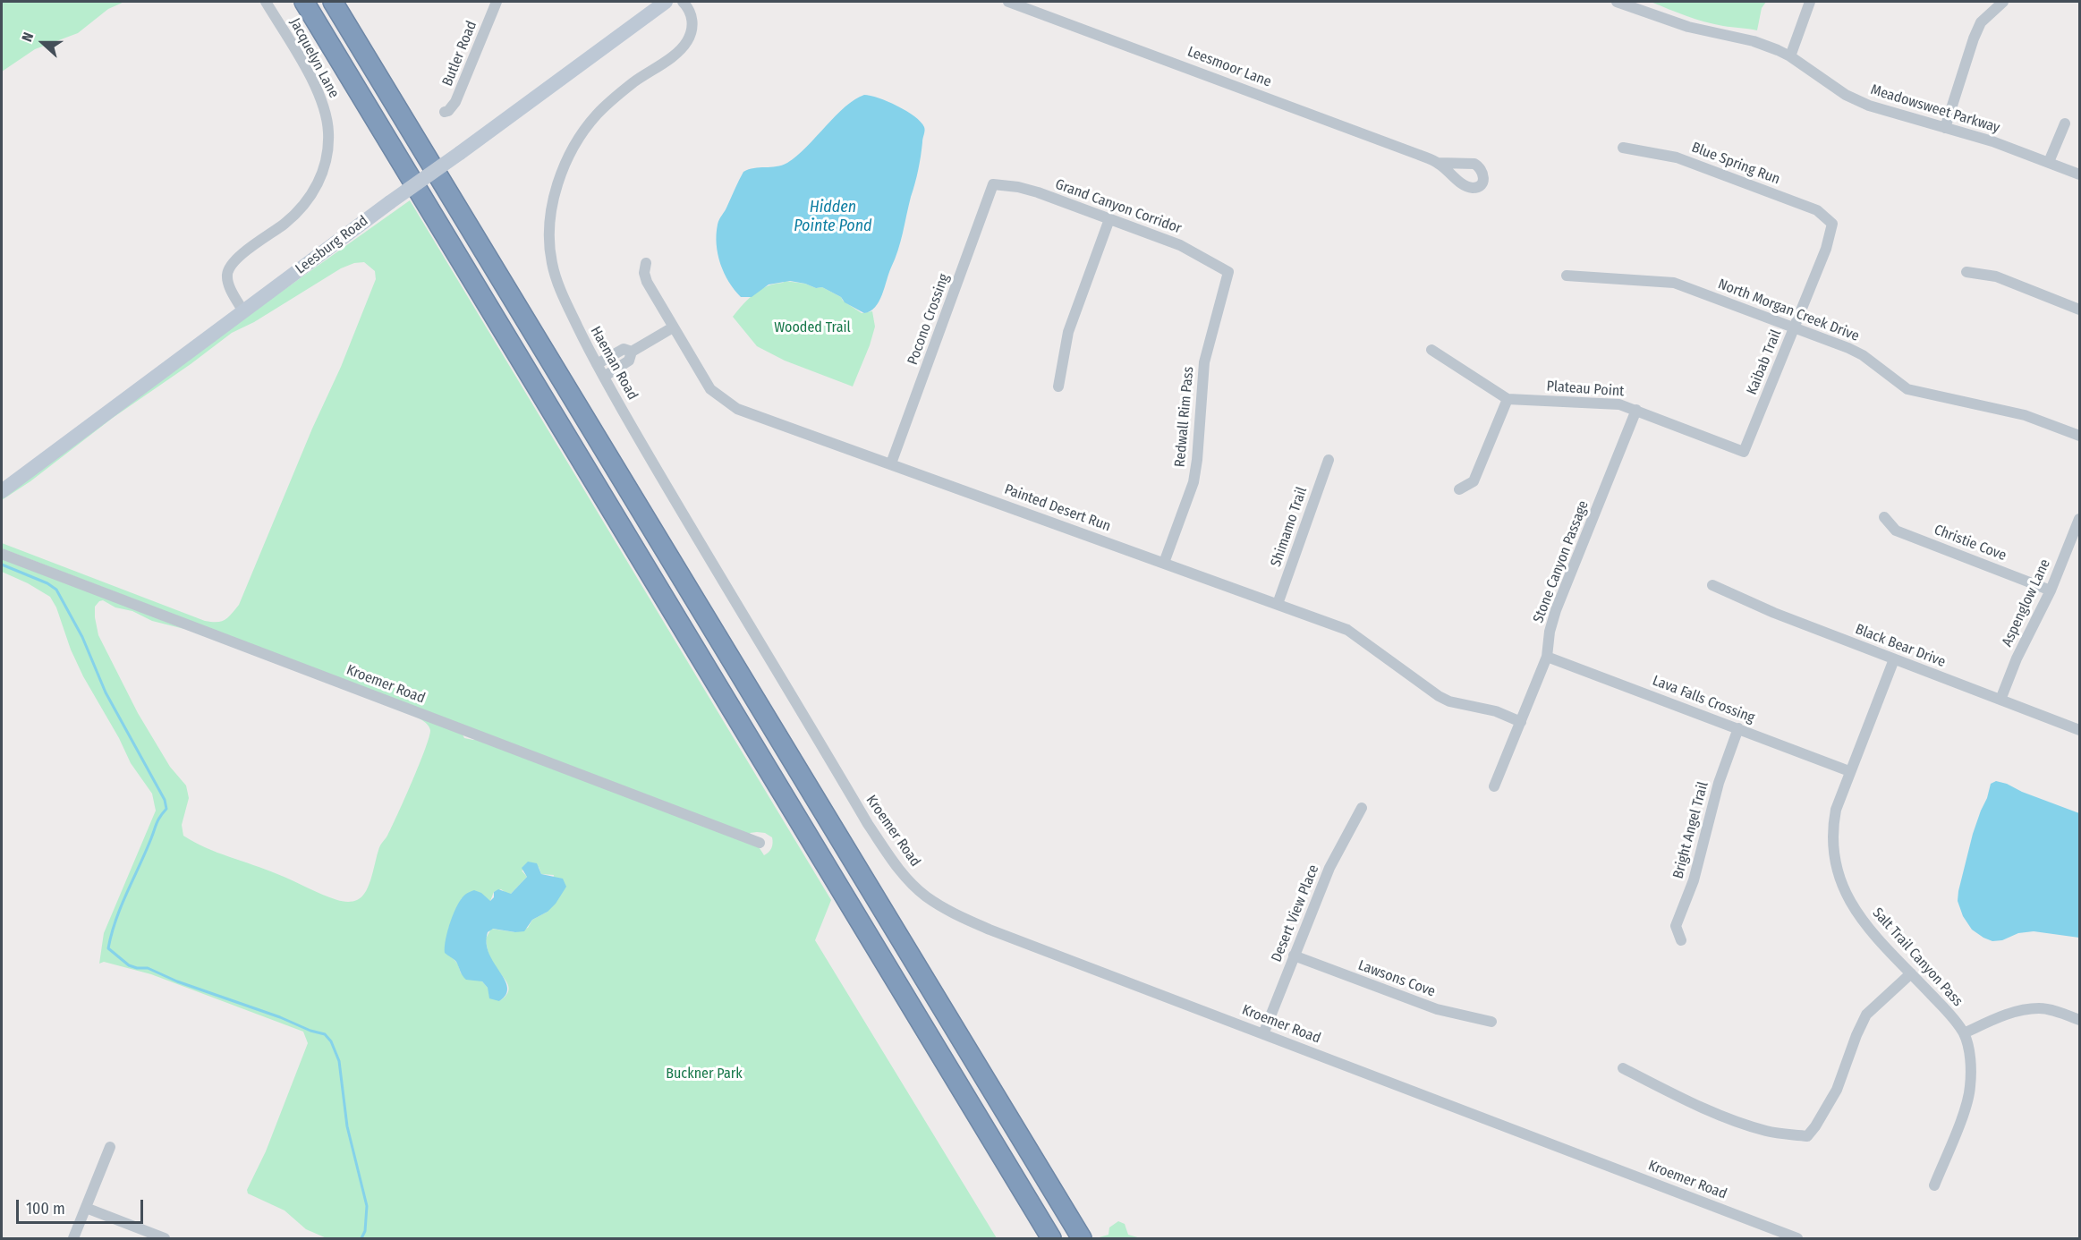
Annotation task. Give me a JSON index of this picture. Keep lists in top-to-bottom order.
{
  "streets": {
    "main road": ["Leesburg Road"],
    "street": [
      "Butler Road",
      "Jacquelyn Lane",
      "Leesmoor Lane",
      "Meadowsweet Parkway",
      "Blue Spring Run",
      "Grand Canyon Corridor",
      "North Morgan Creek Drive",
      "Pocono Crossing",
      "Kaibab Trail",
      "Haeman Road",
      "Plateau Point",
      "Redwall Rim Pass",
      "Painted Desert Run",
      "Shimamo Trail",
      "Christie Cove",
      "Stone Canyon Passage",
      "Aspenglow Lane",
      "Black Bear Drive",
      "Kroemer Road",
      "Lava Falls Crossing",
      "Bright Angel Trail",
      "Desert View Place",
      "Salt Trail Canyon Pass",
      "Lawsons Cove"
    ]
  },
  "crossings": [
    ["Jacquelyn Lane", "Leesburg Road"],
    ["Blue Spring Run", "Kaibab Trail"],
    ["Grand Canyon Corridor", "Pocono Crossing"],
    ["Grand Canyon Corridor", "Redwall Rim Pass"],
    ["North Morgan Creek Drive", "Kaibab Trail"],
    ["Pocono Crossing", "Painted Desert Run"],
    ["Kaibab Trail", "Plateau Point"],
    ["Haeman Road", "Kroemer Road"],
    ["Plateau Point", "Stone Canyon Passage"],
    ["Redwall Rim Pass", "Painted Desert Run"],
    ["Painted Desert Run", "Shimamo Trail"],
    ["Painted Desert Run", "Stone Canyon Passage"],
    ["Christie Cove", "Aspenglow Lane"],
    ["Stone Canyon Passage", "Lava Falls Crossing"],
    ["Aspenglow Lane", "Black Bear Drive"],
    ["Black Bear Drive", "Salt Trail Canyon Pass"],
    ["Kroemer Road", "Desert View Place"],
    ["Lava Falls Crossing", "Bright Angel Trail"],
    ["Lava Falls Crossing", "Salt Trail Canyon Pass"],
    ["Desert View Place", "Lawsons Cove"]
  ],
  "water": ["Hidden Pointe Pond"],
  "parks": ["Wooded Trail", "Buckner Park"],
  "scale_bar": "100 m",
  "north": "left"
}
